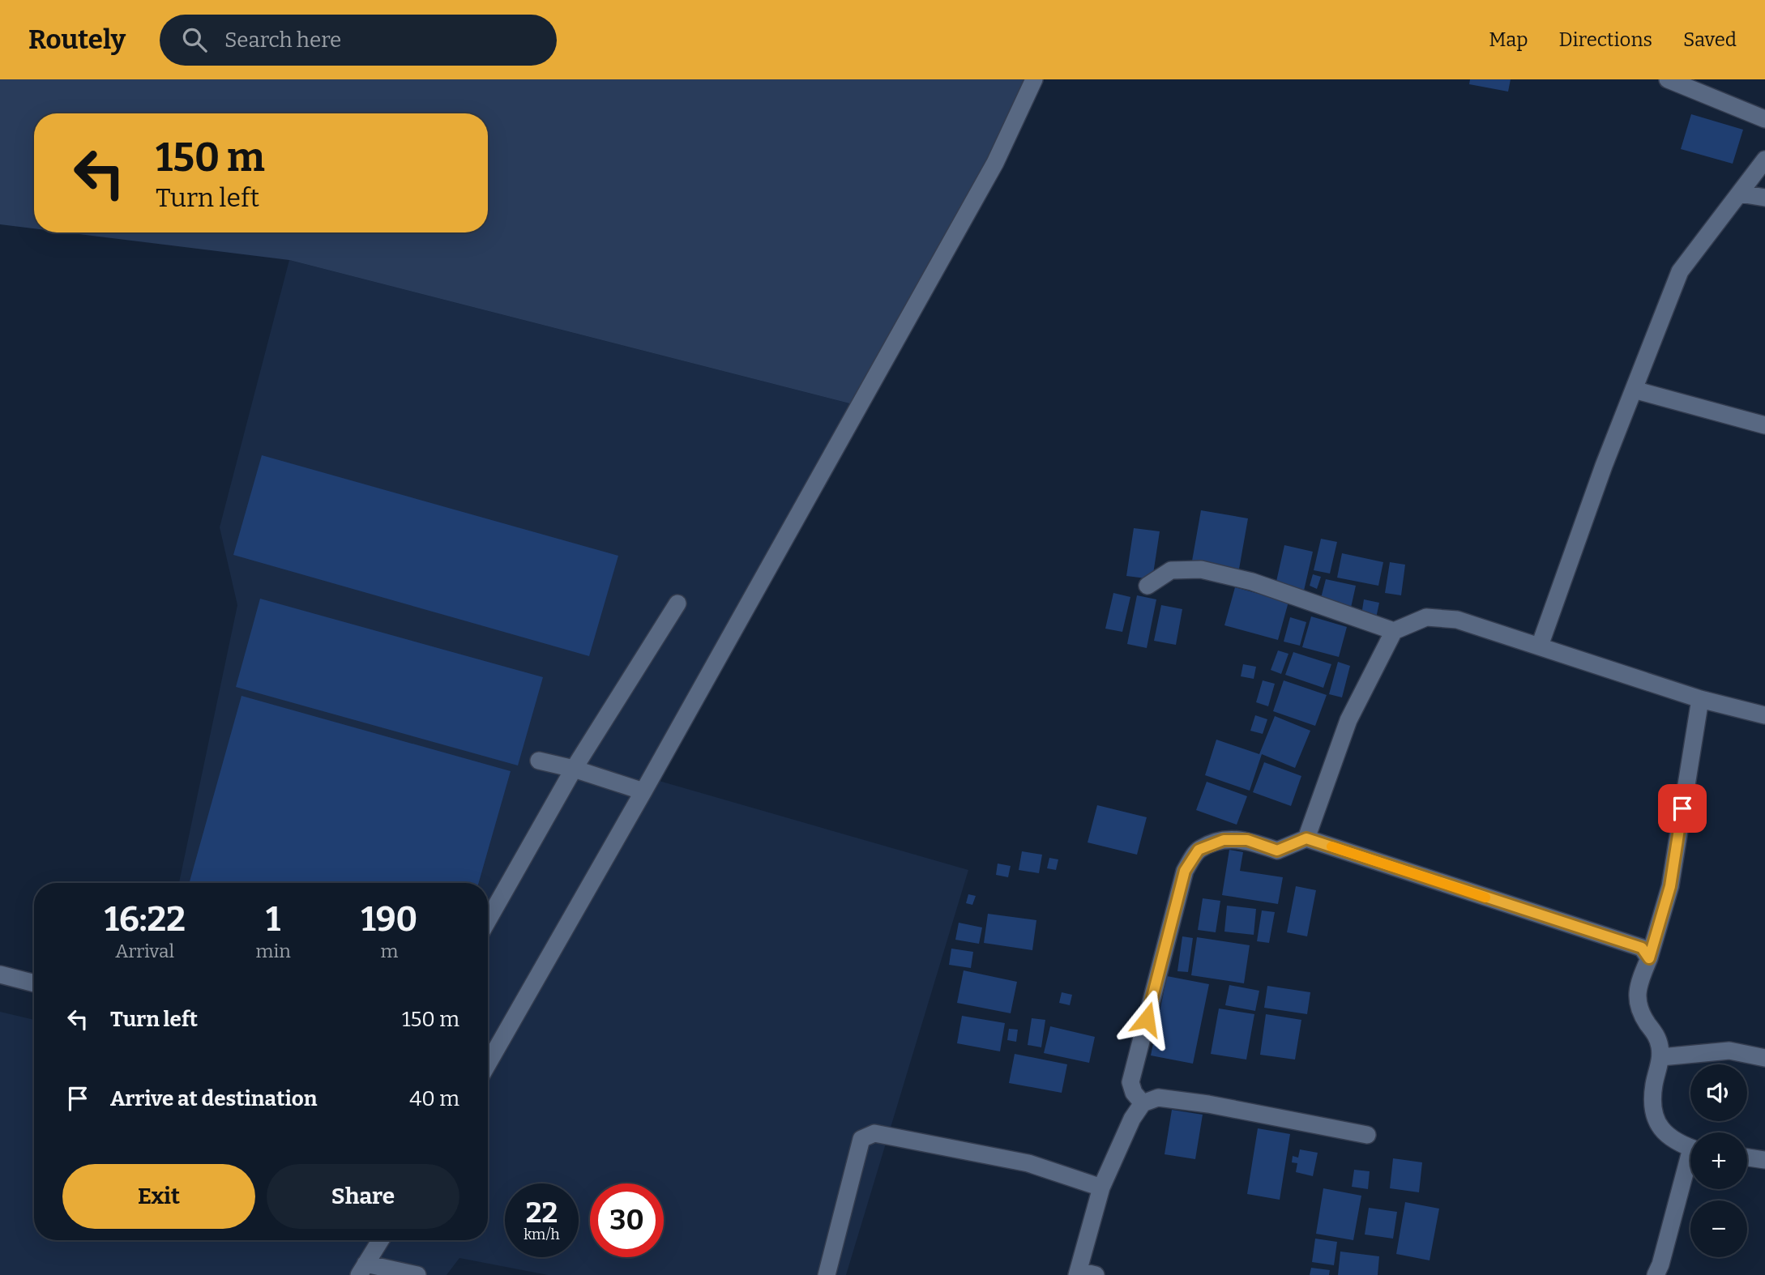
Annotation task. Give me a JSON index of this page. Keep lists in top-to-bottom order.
{
  "page": {
    "header": "Routely",
    "search": "Search here",
    "nav": ["Map", "Directions", "Saved"],
    "turn": ["150 m", "Turn left"],
    "eta": [
      "16:22",
      "Arrival",
      "1",
      "min",
      "190",
      "m"
    ],
    "list": [
      {
        "name": "Turn left",
        "value": "150 m"
      },
      {
        "name": "Arrive at destination",
        "value": "40 m"
      }
    ],
    "map_buttons": ["+", "−"],
    "buttons": ["Exit", "Share"],
    "speed": "22 km/h",
    "limit": "30"
  }
}
